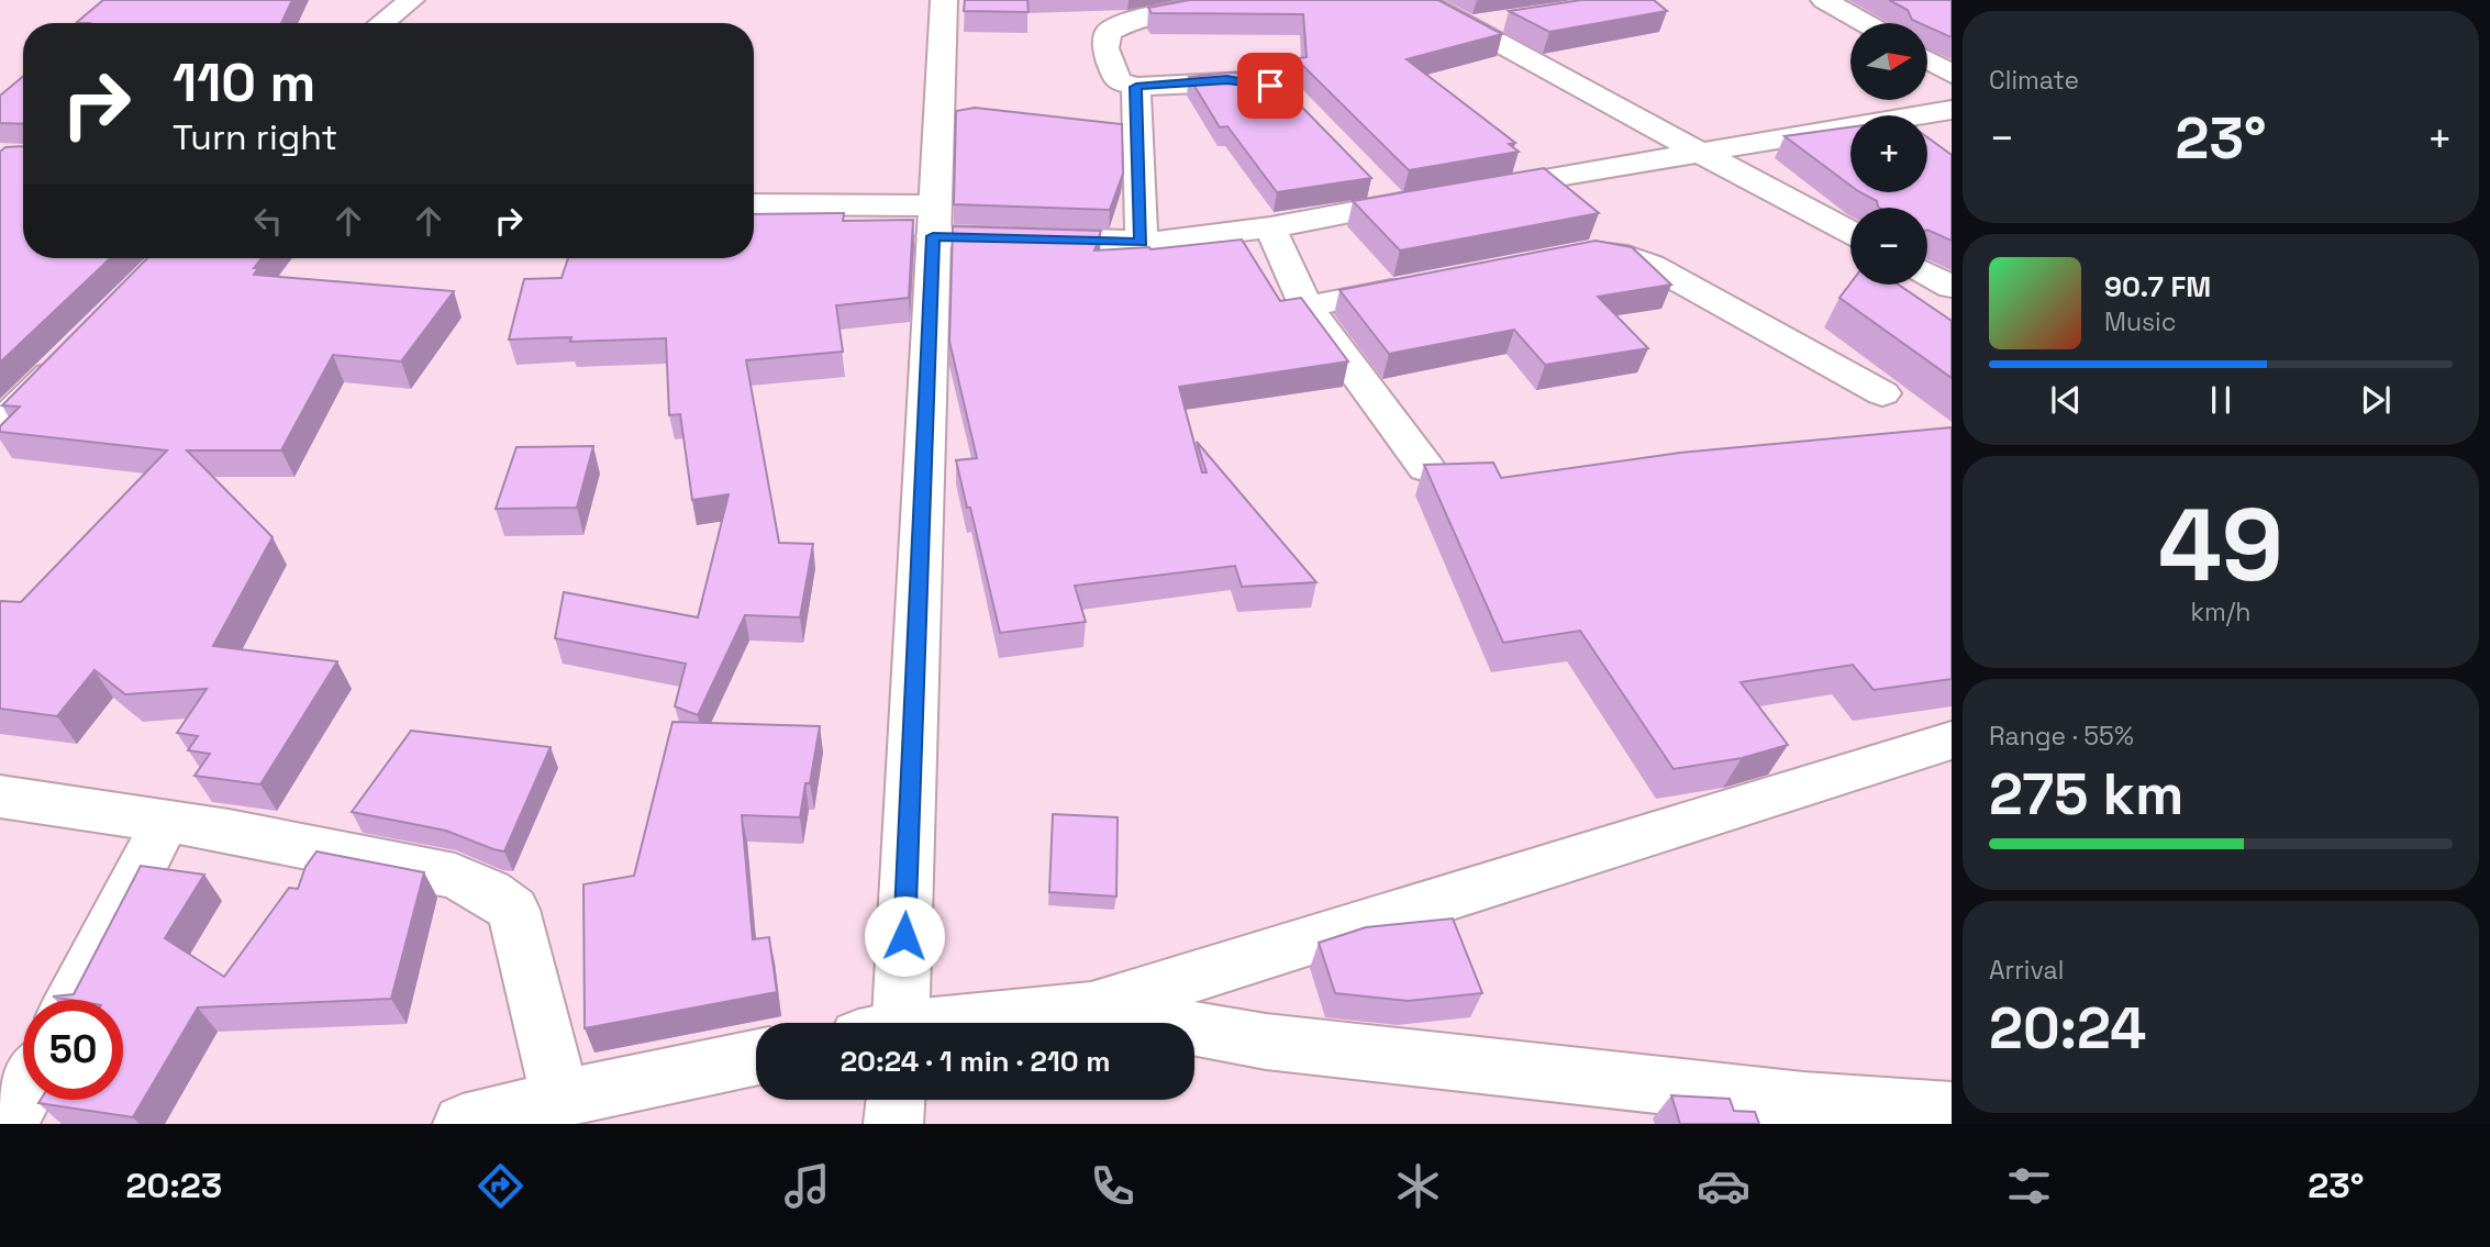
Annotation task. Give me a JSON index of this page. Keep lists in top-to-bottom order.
{
  "north": "right",
  "page": {
    "tile": [
      "Climate",
      ["49", "km/h"],
      ["Range · 55%", "275 km"],
      ["Arrival", "20:24"]
    ],
    "map_buttons": ["+", "−"],
    "turn": ["110 m", "Turn right"],
    "heat": ["−", "23°", "+"],
    "song": ["90.7 FM", "Music"],
    "limit": "50",
    "trip": "20:24 · 1 min · 210 m",
    "tabs": ["20:23", "23°"]
  }
}
